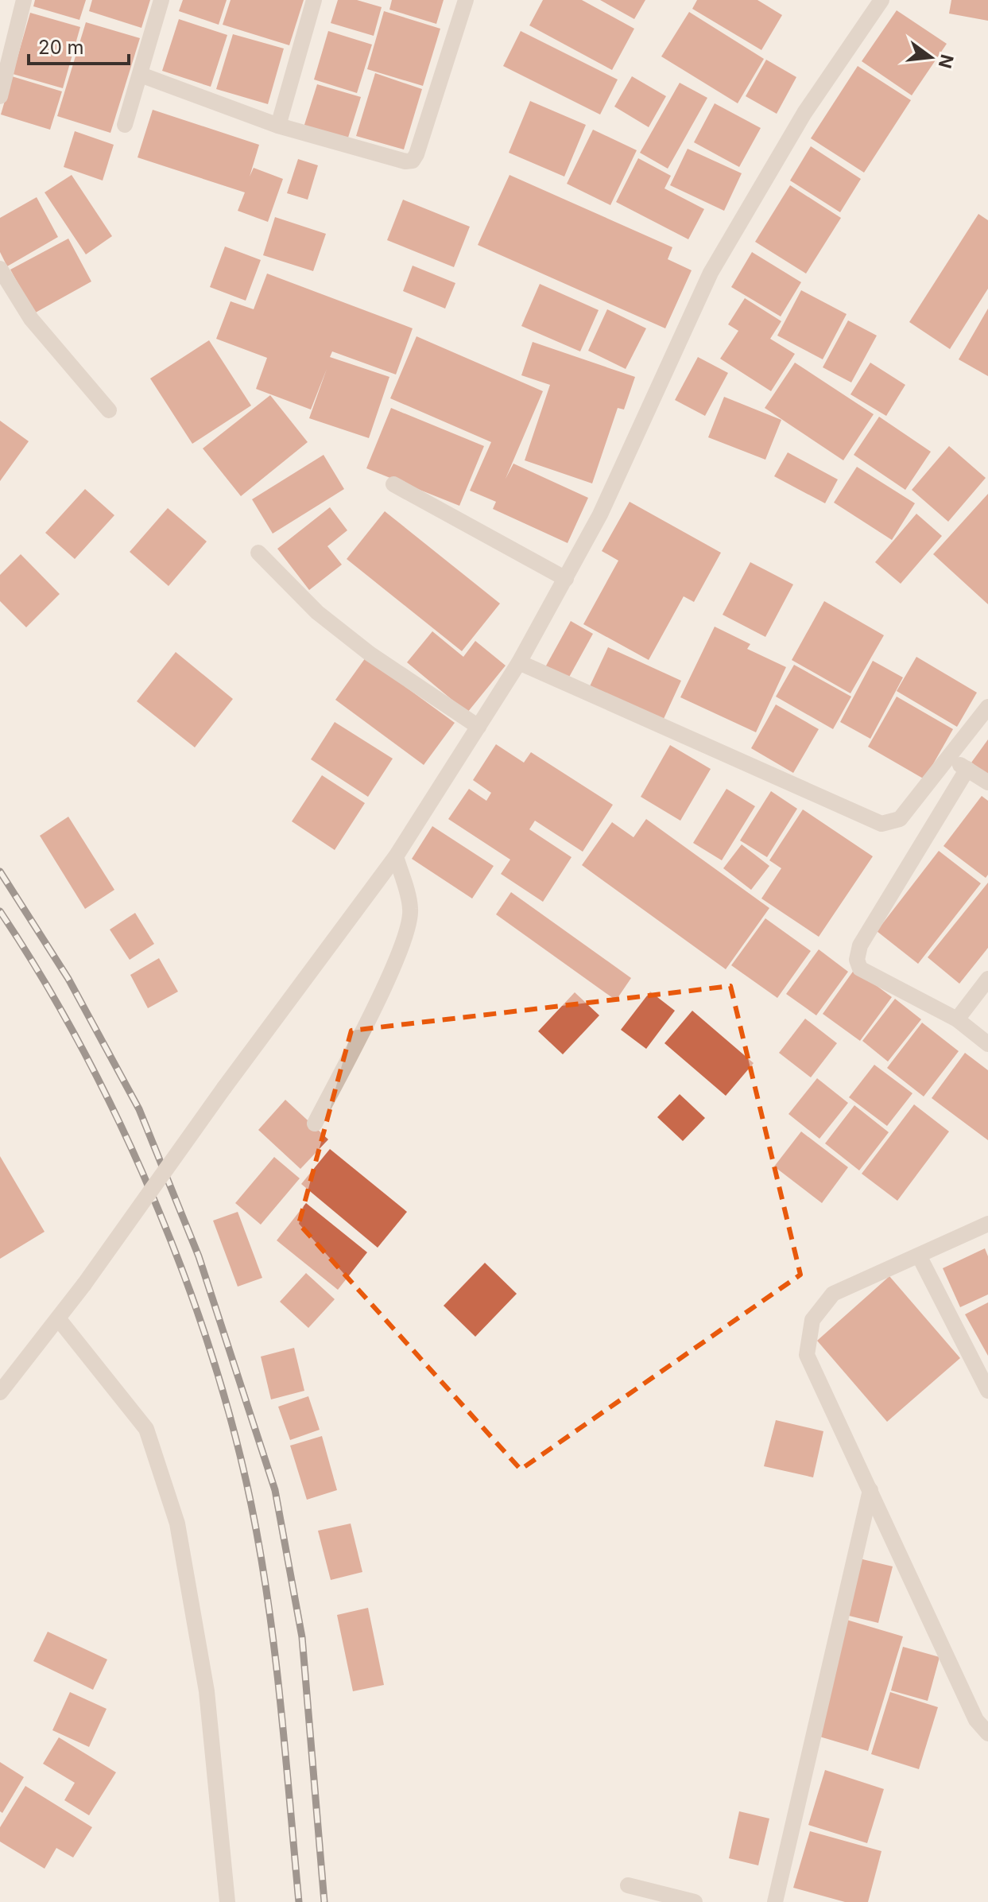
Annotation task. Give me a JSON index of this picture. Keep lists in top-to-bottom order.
{
  "scale_bar": "20 m",
  "north": "right"
}
